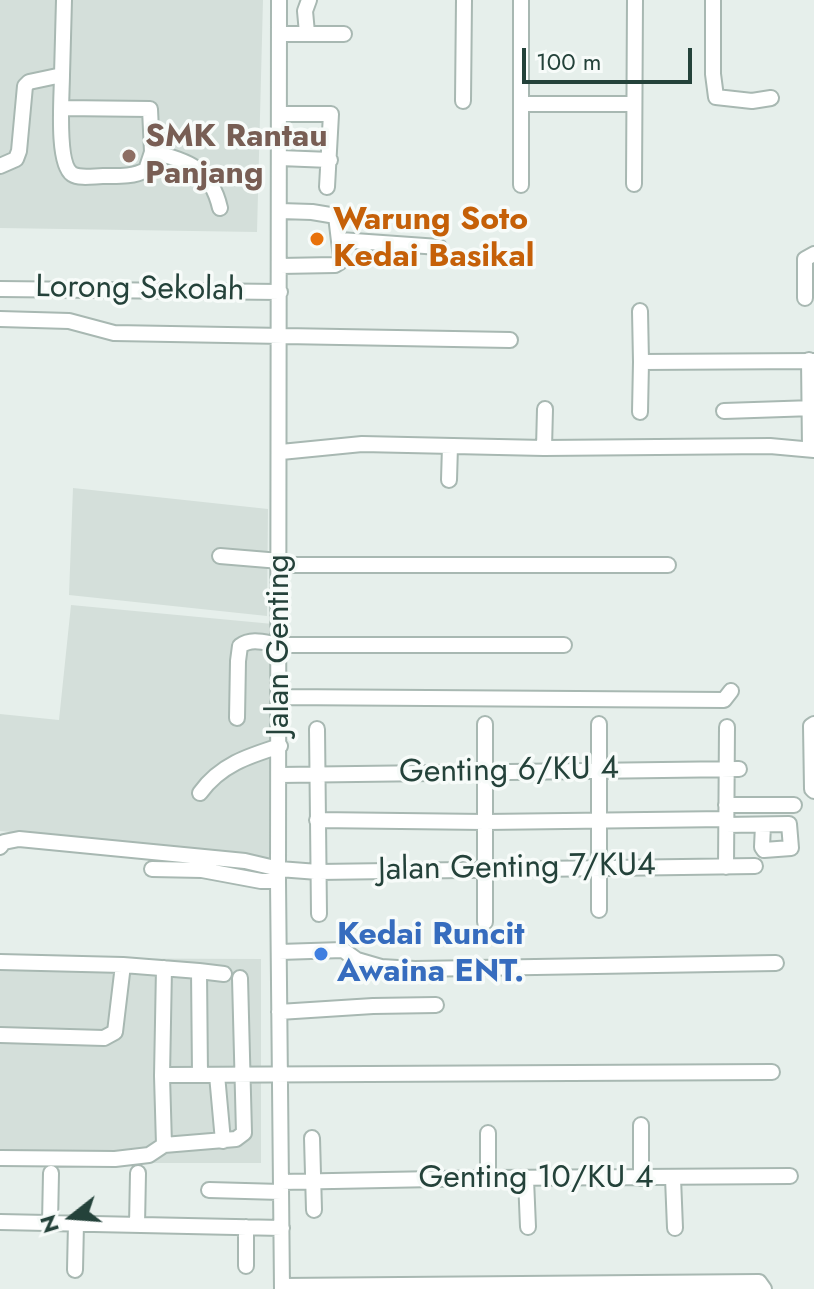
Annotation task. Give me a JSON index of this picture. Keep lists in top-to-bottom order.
{
  "streets": {
    "street": [
      "Lorong Sekolah",
      "Jalan Genting",
      "Genting 6/KU 4",
      "Jalan Genting 7/KU4",
      "Genting 10/KU 4"
    ]
  },
  "crossings": [
    ["Lorong Sekolah", "Jalan Genting"],
    ["Jalan Genting", "Genting 6/KU 4"],
    ["Jalan Genting", "Jalan Genting 7/KU4"],
    ["Jalan Genting", "Genting 10/KU 4"]
  ],
  "places": ["SMK Rantau Panjang", "Warung Soto Kedai Basikal", "Kedai Runcit Awaina ENT."],
  "scale_bar": "100 m",
  "north": "left"
}
